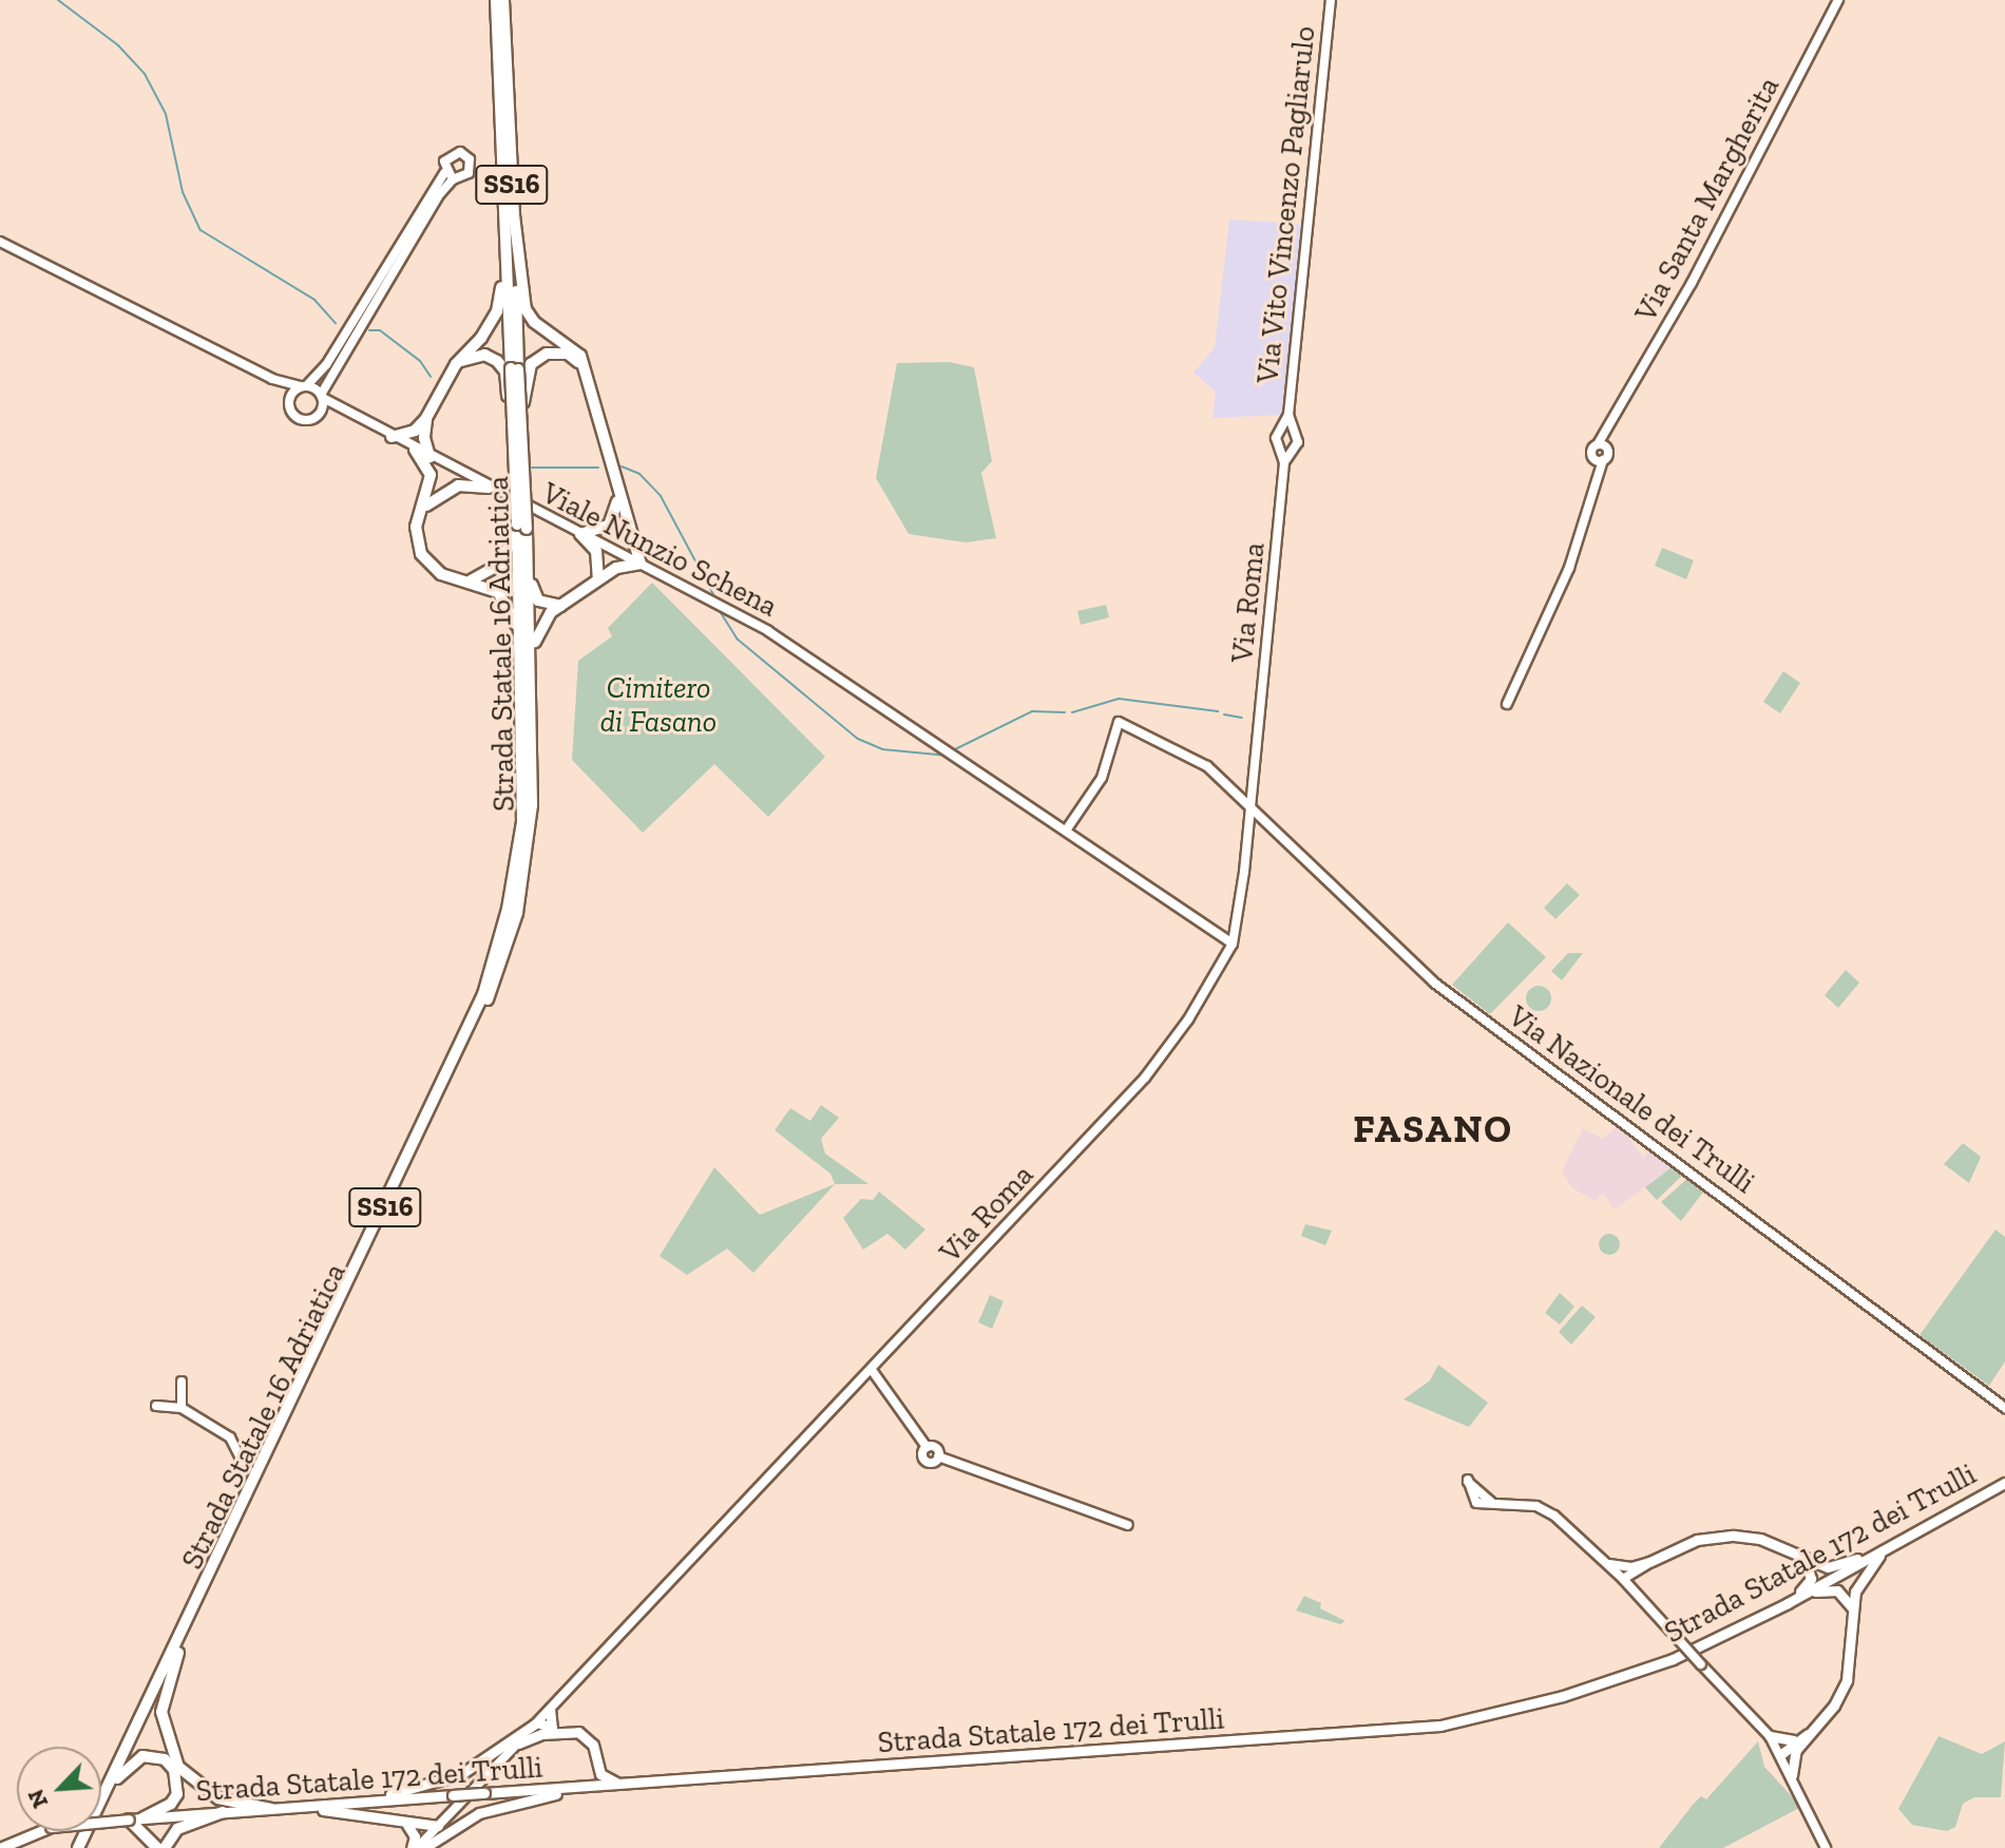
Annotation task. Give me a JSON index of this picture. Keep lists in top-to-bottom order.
{
  "streets": {
    "highway": ["SS16", "Strada Statale 16 Adriatica"],
    "main road": ["Strada Statale 172 dei Trulli"],
    "street": [
      "Via Santa Margherita",
      "Via Vito Vincenzo Pagliarulo",
      "Viale Nunzio Schena",
      "Via Roma",
      "Via Nazionale dei Trulli"
    ]
  },
  "crossings": [
    ["Via Vito Vincenzo Pagliarulo", "Via Roma"],
    ["Viale Nunzio Schena", "Via Roma"],
    ["Viale Nunzio Schena", "Via Nazionale dei Trulli"],
    ["Via Roma", "Via Nazionale dei Trulli"]
  ],
  "districts": ["FASANO"],
  "parks": ["Cimitero di Fasano"],
  "north": "bottom left"
}
